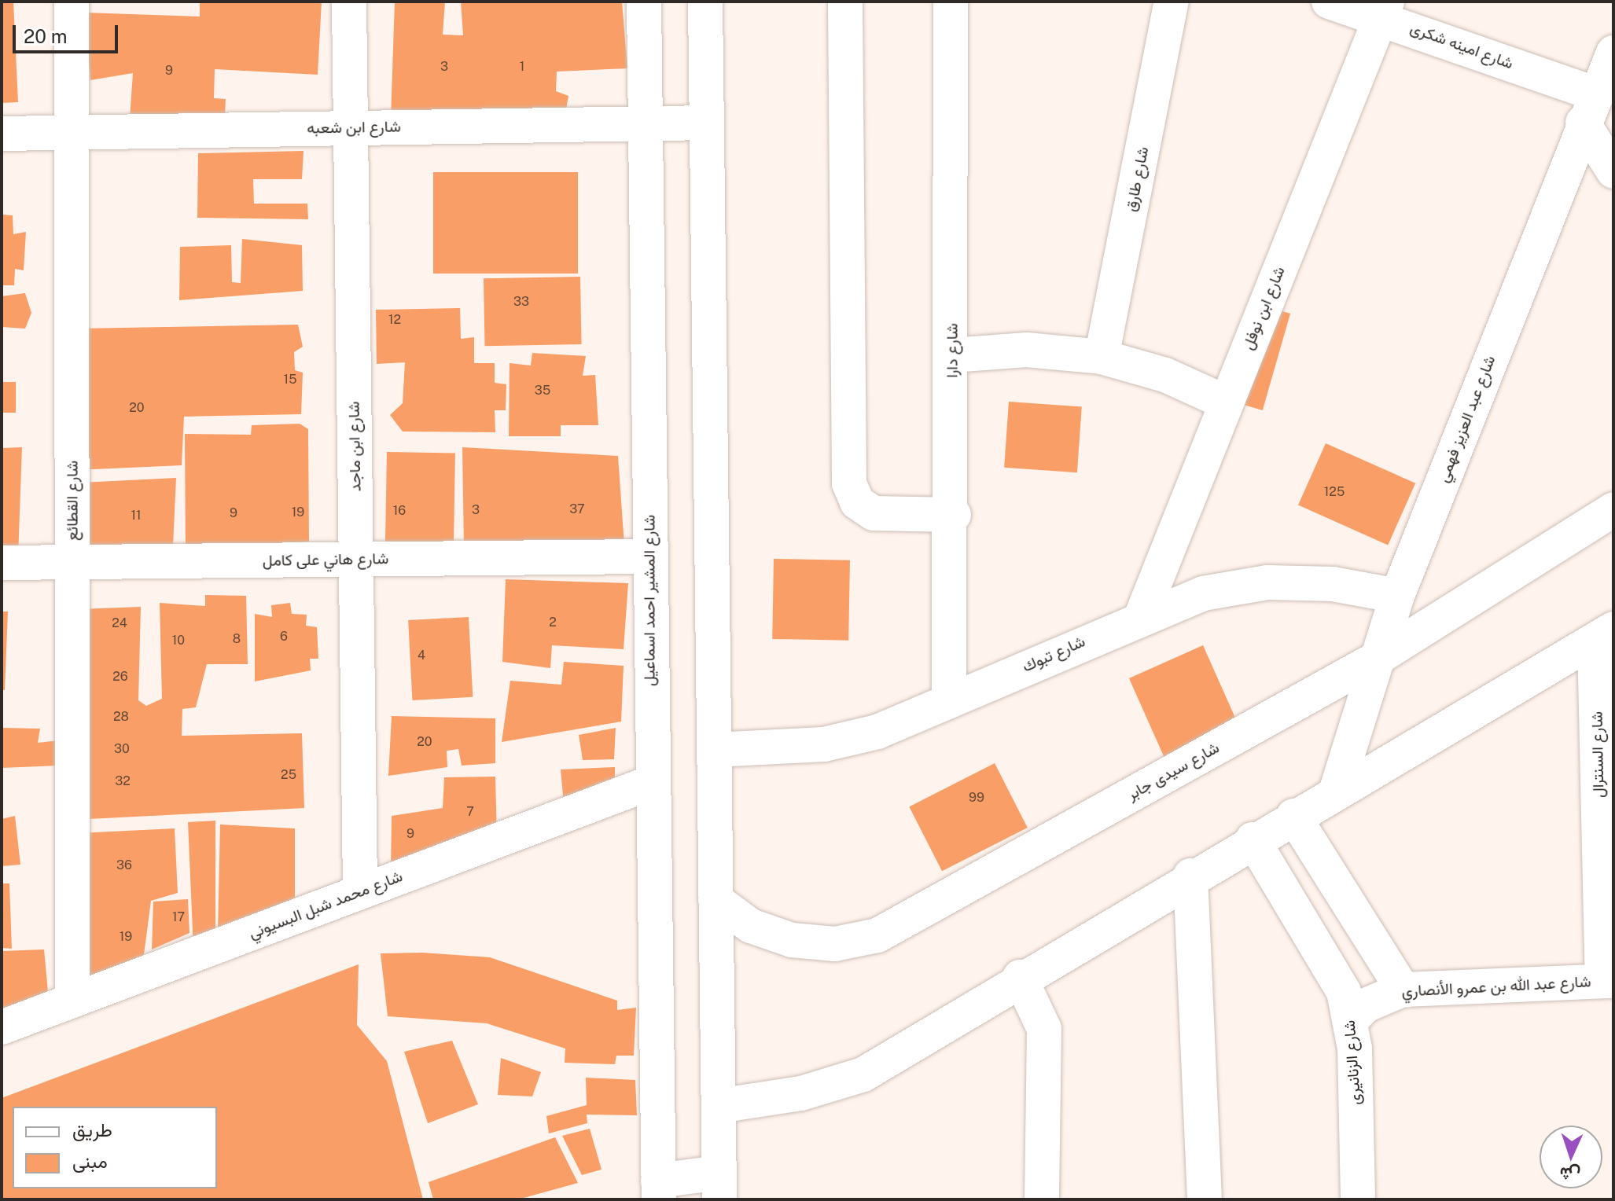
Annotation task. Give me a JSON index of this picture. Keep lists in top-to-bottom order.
{
  "streets": {
    "street": [
      "شارع امينه شكرى",
      "شارع ابن شعبه",
      "شارع طارق",
      "شارع ابن نوفل",
      "شارع دارا",
      "شارع عبد العزيز فهمي",
      "شارع ابن ماجد",
      "شارع القطائع",
      "شارع هاني على كامل",
      "شارع المشير احمد اسماعيل",
      "شارع تبوك",
      "شارع السنترال",
      "شارع سيدى جابر",
      "شارع محمد شبل البسيوني",
      "شارع عبد الله بن عمرو الأنصاري",
      "شارع الزنانيرى"
    ]
  },
  "crossings": [
    ["شارع امينه شكرى", "شارع ابن نوفل"],
    ["شارع امينه شكرى", "شارع عبد العزيز فهمي"],
    ["شارع ابن شعبه", "شارع ابن ماجد"],
    ["شارع ابن شعبه", "شارع القطائع"],
    ["شارع ابن شعبه", "شارع المشير احمد اسماعيل"],
    ["شارع ابن نوفل", "شارع تبوك"],
    ["شارع دارا", "شارع تبوك"],
    ["شارع عبد العزيز فهمي", "شارع تبوك"],
    ["شارع عبد العزيز فهمي", "شارع سيدى جابر"],
    ["شارع ابن ماجد", "شارع هاني على كامل"],
    ["شارع ابن ماجد", "شارع محمد شبل البسيوني"],
    ["شارع القطائع", "شارع هاني على كامل"],
    ["شارع القطائع", "شارع محمد شبل البسيوني"],
    ["شارع هاني على كامل", "شارع المشير احمد اسماعيل"],
    ["شارع المشير احمد اسماعيل", "شارع محمد شبل البسيوني"],
    ["شارع السنترال", "شارع عبد الله بن عمرو الأنصاري"],
    ["شارع عبد الله بن عمرو الأنصاري", "شارع الزنانيرى"]
  ],
  "house_numbers": [
    "3",
    "1",
    "9",
    "33",
    "12",
    "15",
    "35",
    "20",
    "125",
    "37",
    "3",
    "16",
    "19",
    "9",
    "11",
    "2",
    "24",
    "6",
    "8",
    "10",
    "4",
    "26",
    "28",
    "20",
    "30",
    "25",
    "32",
    "99",
    "7",
    "9",
    "36",
    "17",
    "19"
  ],
  "legend": ["طريق", "مبنى"],
  "scale_bar": "20 m",
  "north": "bottom"
}
